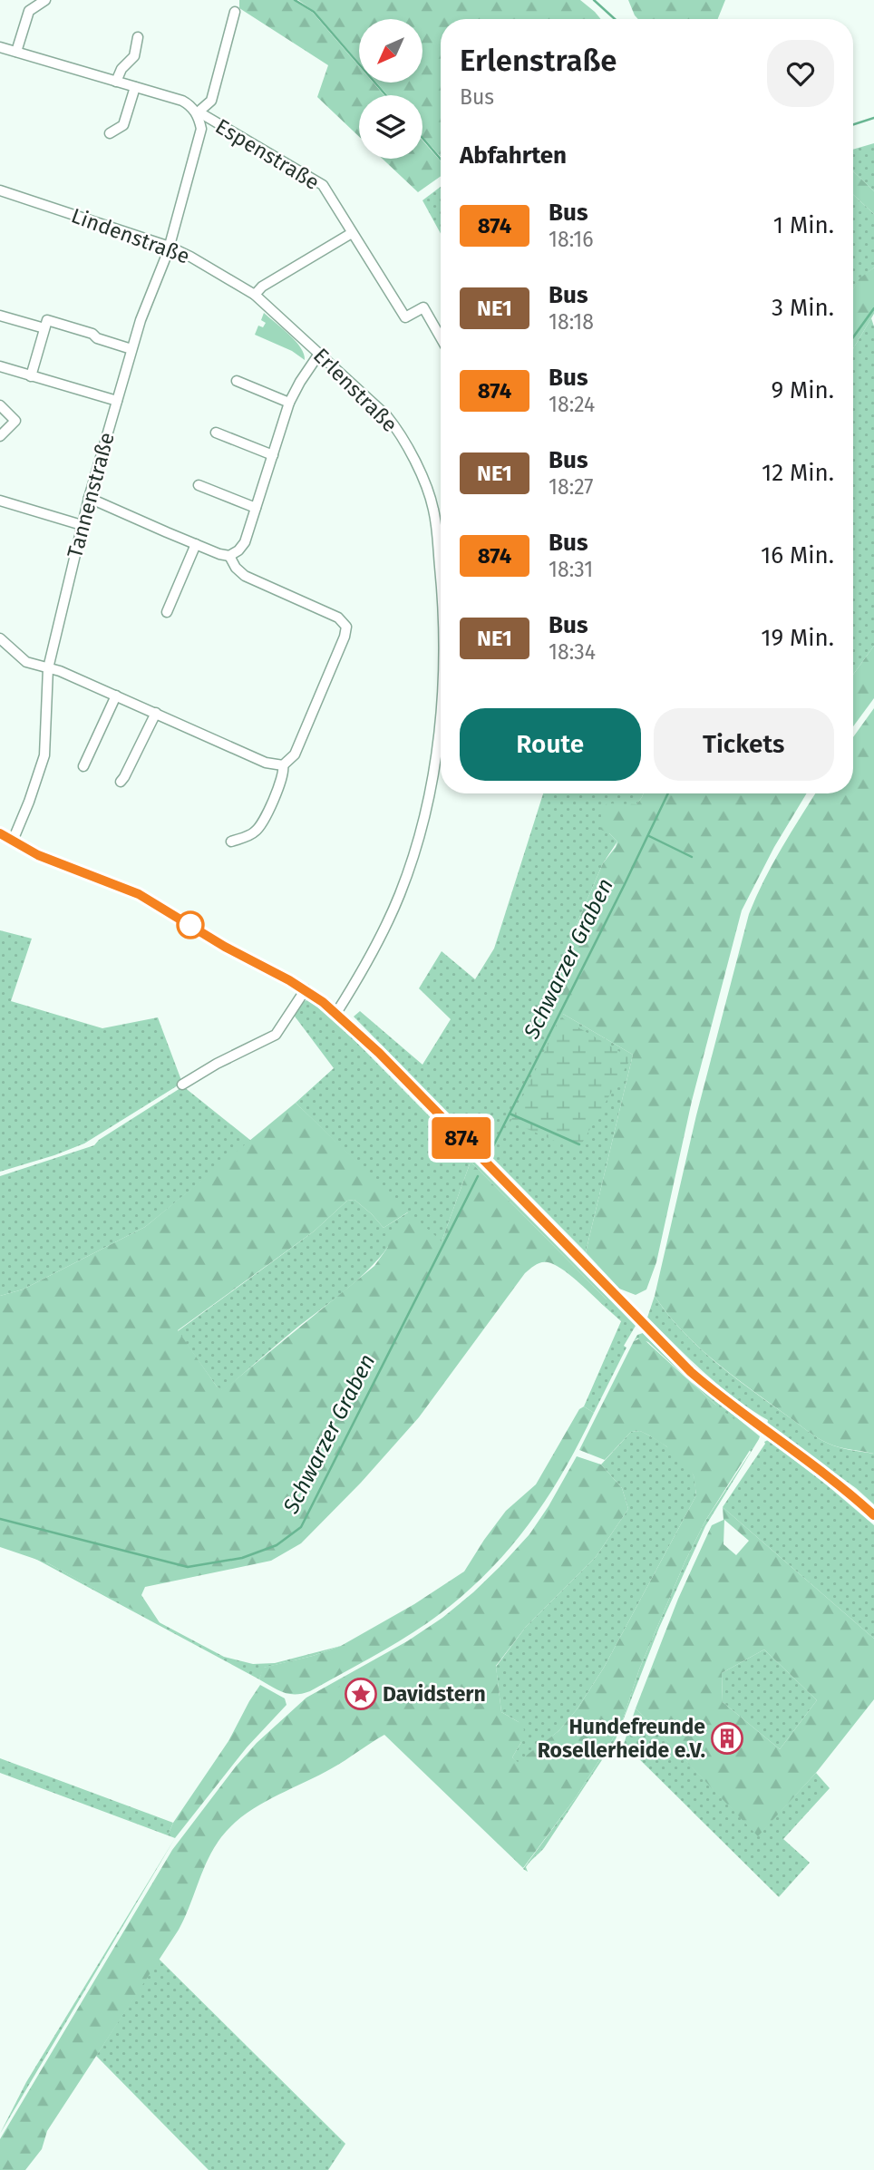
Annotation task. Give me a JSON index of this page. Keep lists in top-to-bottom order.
{
  "streets": {
    "street": [
      "Espenstraße",
      "Lindenstraße",
      "Erlenstraße",
      "Tannenstraße"
    ]
  },
  "crossings": [
    ["Espenstraße", "Tannenstraße"],
    ["Lindenstraße", "Erlenstraße"],
    ["Lindenstraße", "Tannenstraße"]
  ],
  "water": ["Schwarzer Graben"],
  "places": {
    "place": ["Davidstern"],
    "building": ["Hundefreunde Rosellerheide e.V."]
  },
  "lines": ["bus line 874"],
  "north": "bottom left",
  "page": {
    "on_map": "874",
    "heading": [
      ["Erlenstraße", "Bus"],
      "Abfahrten"
    ],
    "list": [
      {
        "mark": "874",
        "name": "Bus",
        "note": "18:16",
        "value": "1 Min."
      },
      {
        "mark": "NE1",
        "name": "Bus",
        "note": "18:18",
        "value": "3 Min."
      },
      {
        "mark": "874",
        "name": "Bus",
        "note": "18:24",
        "value": "9 Min."
      },
      {
        "mark": "NE1",
        "name": "Bus",
        "note": "18:27",
        "value": "12 Min."
      },
      {
        "mark": "874",
        "name": "Bus",
        "note": "18:31",
        "value": "16 Min."
      },
      {
        "mark": "NE1",
        "name": "Bus",
        "note": "18:34",
        "value": "19 Min."
      }
    ],
    "buttons": ["Route", "Tickets"]
  }
}
